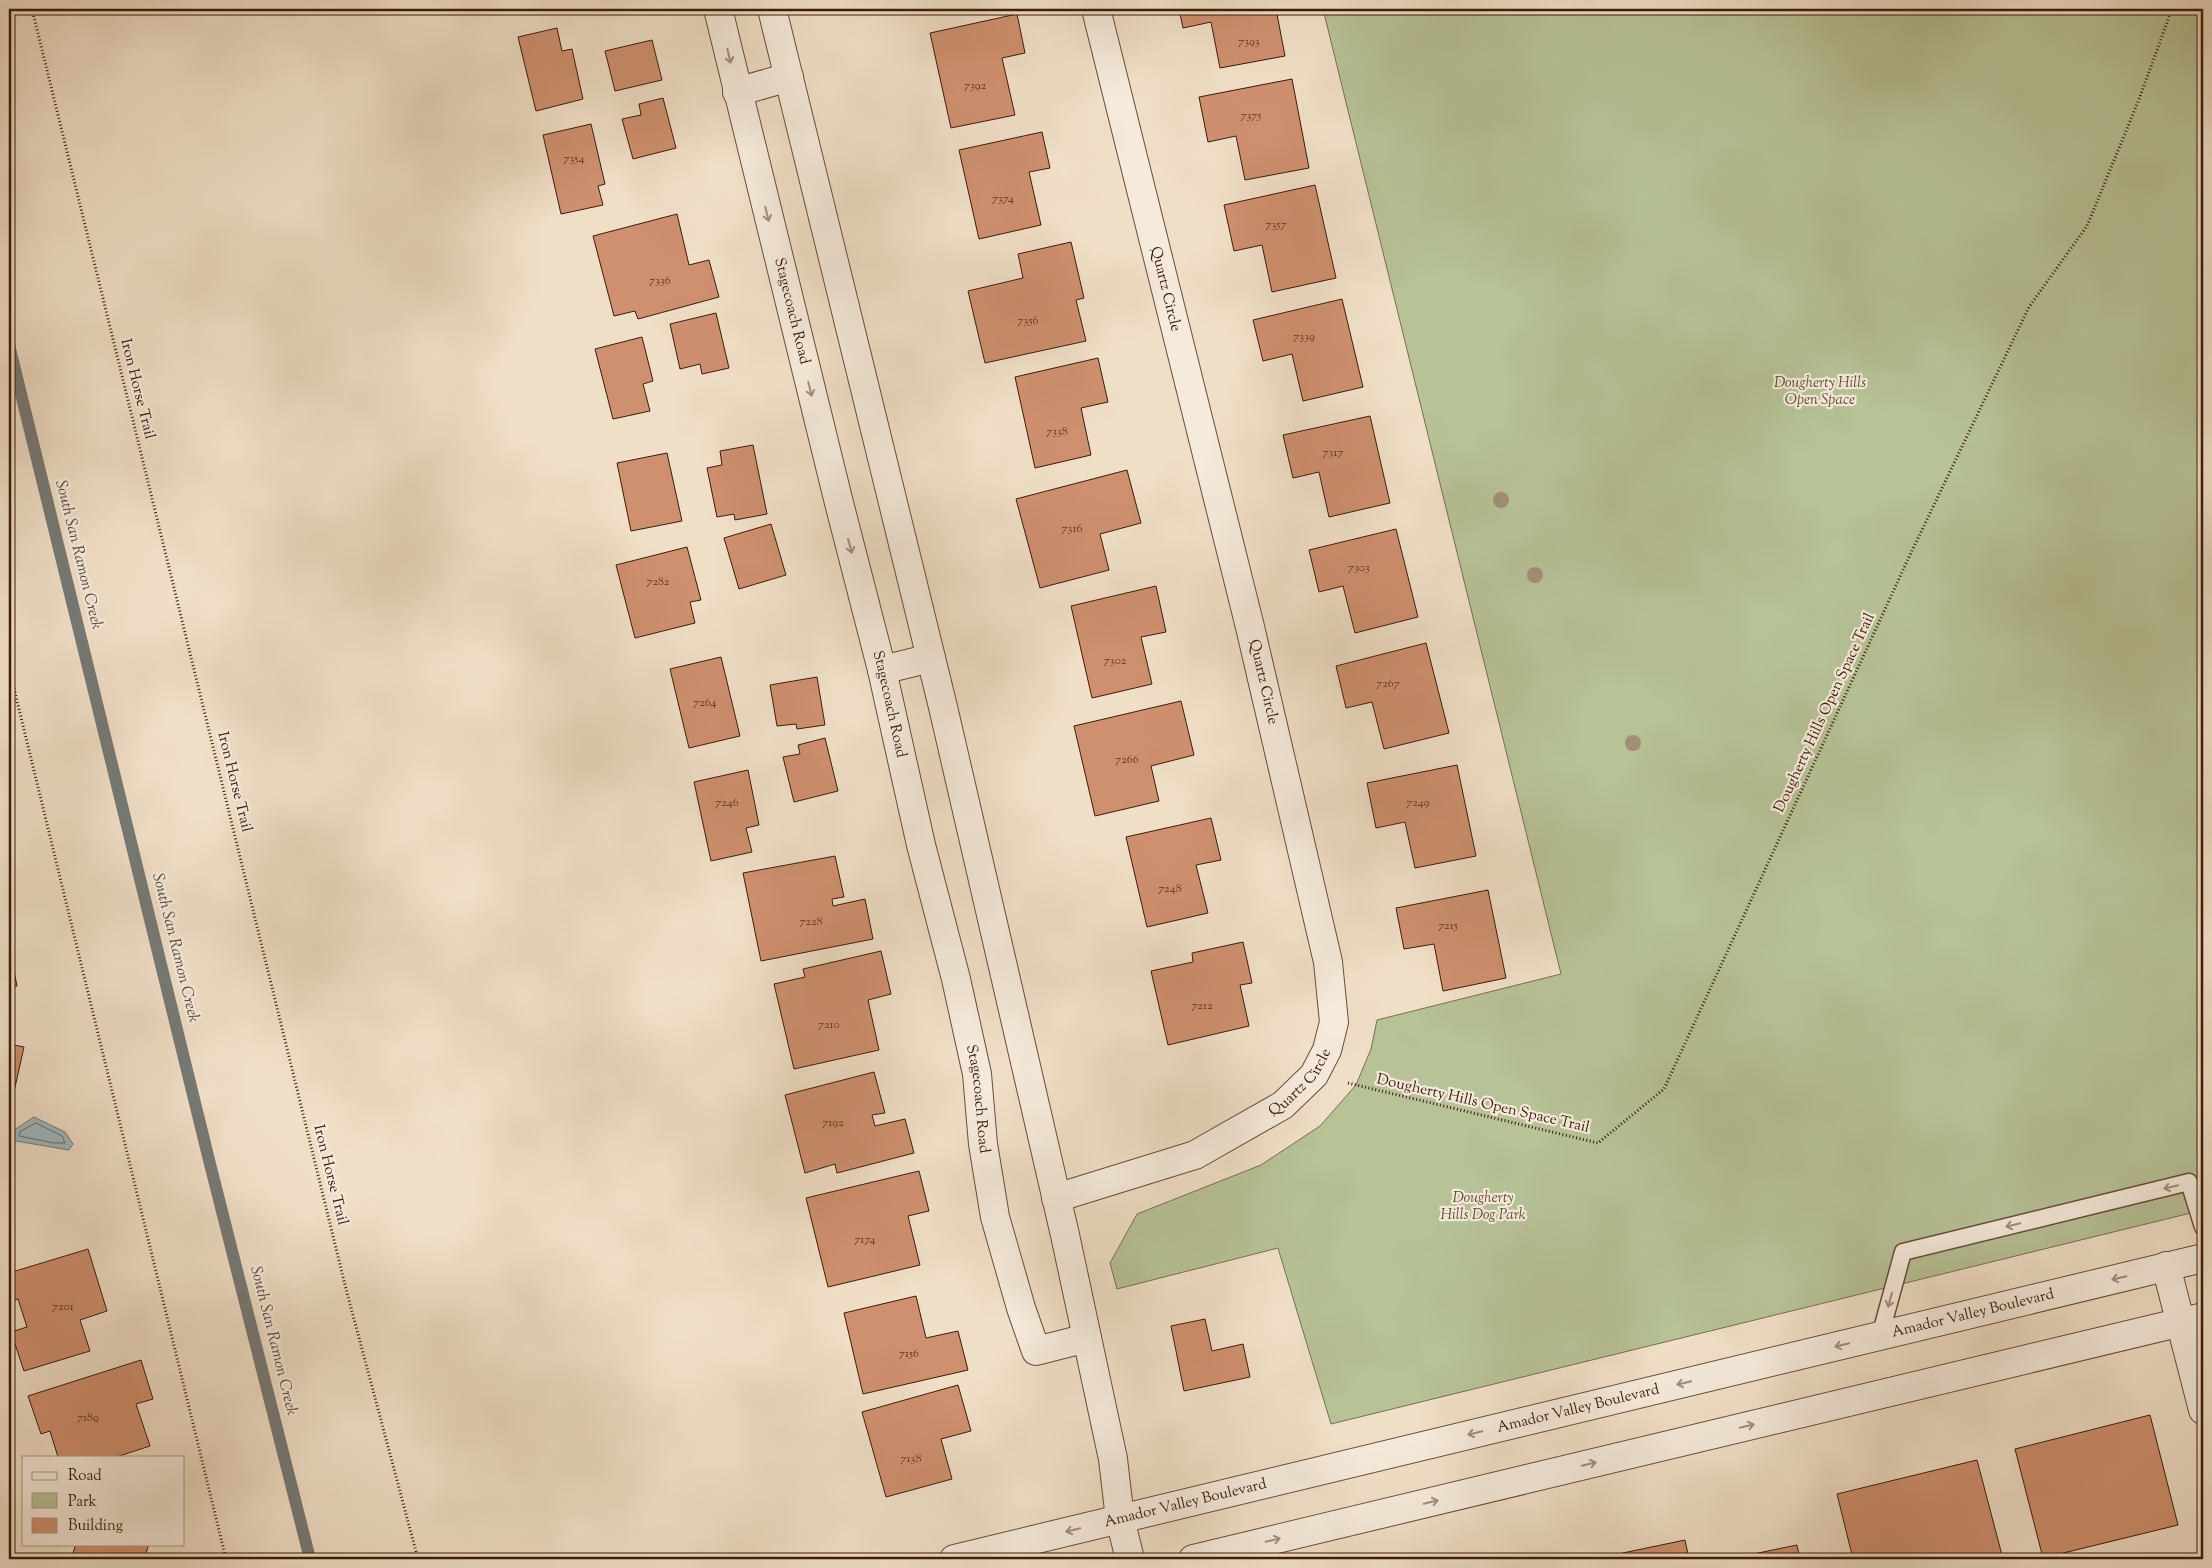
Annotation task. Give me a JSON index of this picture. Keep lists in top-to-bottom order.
{
  "streets": {
    "street": ["Quartz Circle", "Stagecoach Road", "Amador Valley Boulevard"],
    "path": ["Iron Horse Trail", "Dougherty Hills Open Space Trail"]
  },
  "crossings": [
    ["Quartz Circle", "Dougherty Hills Open Space Trail"]
  ],
  "water": ["South San Ramon Creek"],
  "parks": ["Dougherty Hills Open Space", "Dougherty Hills Dog Park"],
  "house_numbers": [
    "7393",
    "7392",
    "7375",
    "7354",
    "7374",
    "7357",
    "7336",
    "7356",
    "7339",
    "7338",
    "7317",
    "7316",
    "7303",
    "7282",
    "7302",
    "7267",
    "7264",
    "7266",
    "7246",
    "7249",
    "7248",
    "7228",
    "7215",
    "7212",
    "7210",
    "7192",
    "7174",
    "7201",
    "7156",
    "7189",
    "7138"
  ],
  "legend": ["Road", "Park", "Building"]
}
